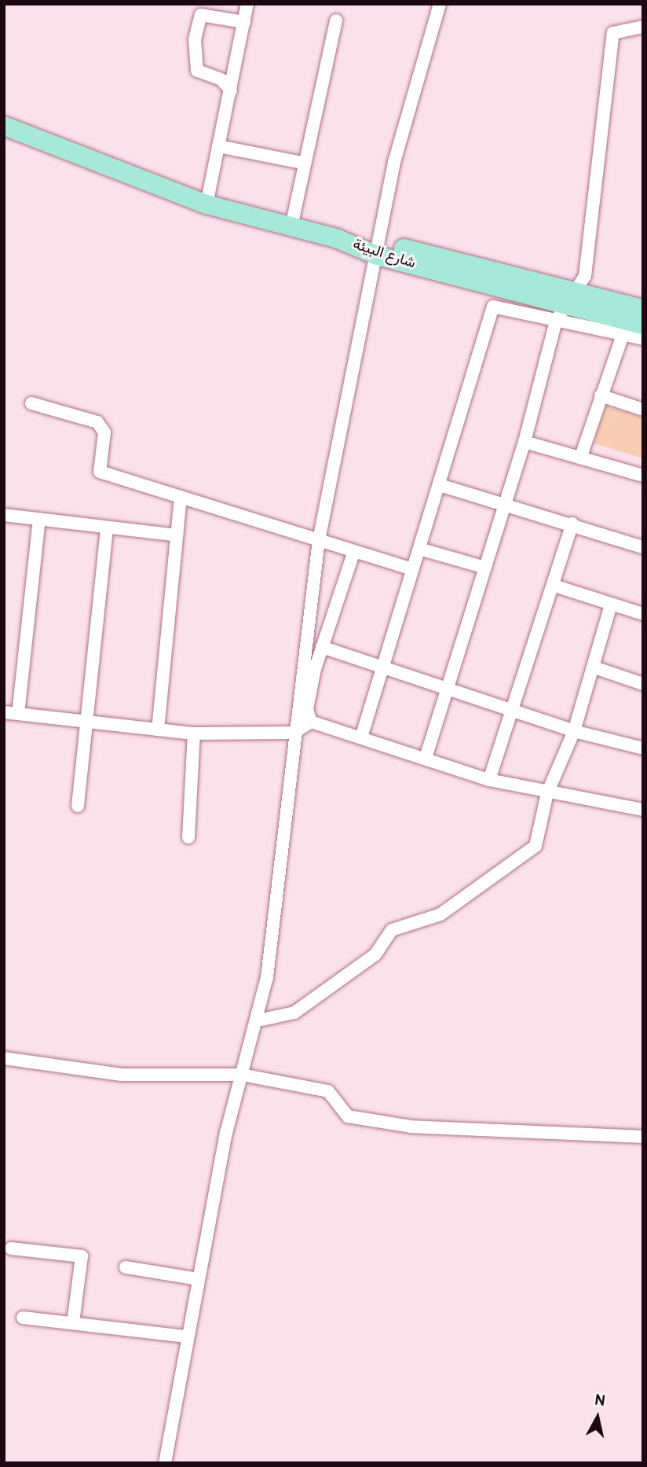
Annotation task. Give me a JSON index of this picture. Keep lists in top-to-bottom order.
{
  "streets": {
    "main road": ["شارع البيئة"]
  },
  "north": "top"
}
